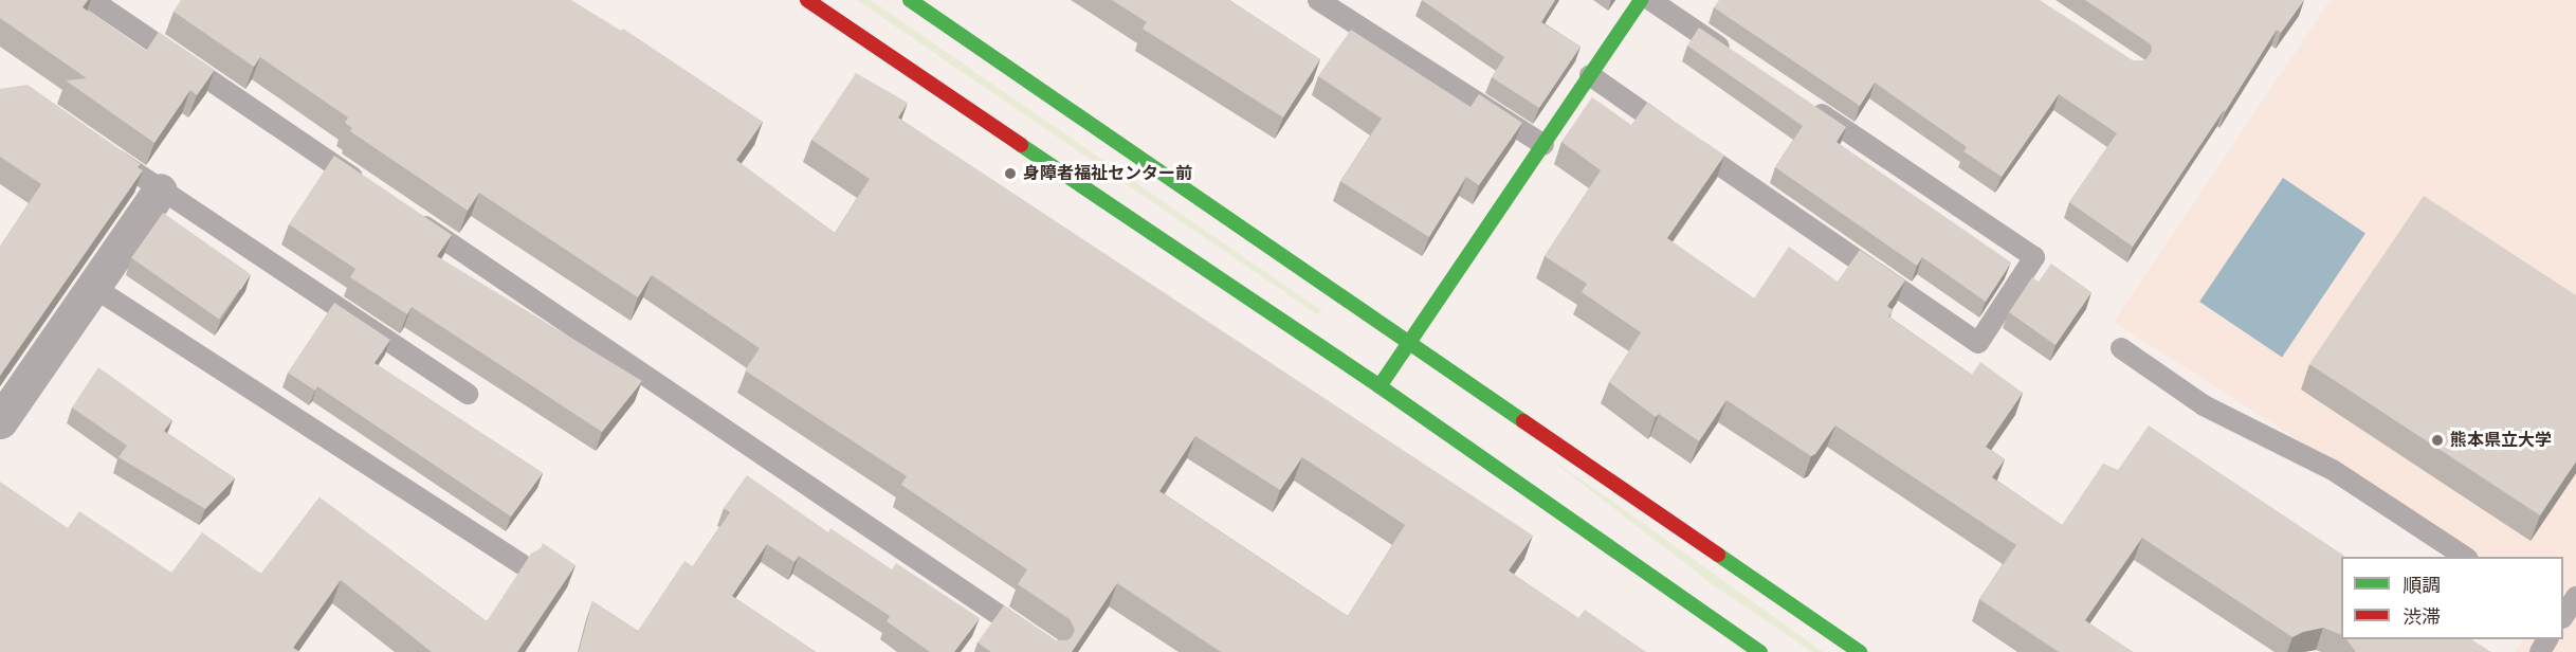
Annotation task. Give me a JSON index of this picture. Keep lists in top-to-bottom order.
{
  "places": ["身障者福祉センター前", "熊本県立大学"],
  "legend": ["順調", "渋滞"]
}
